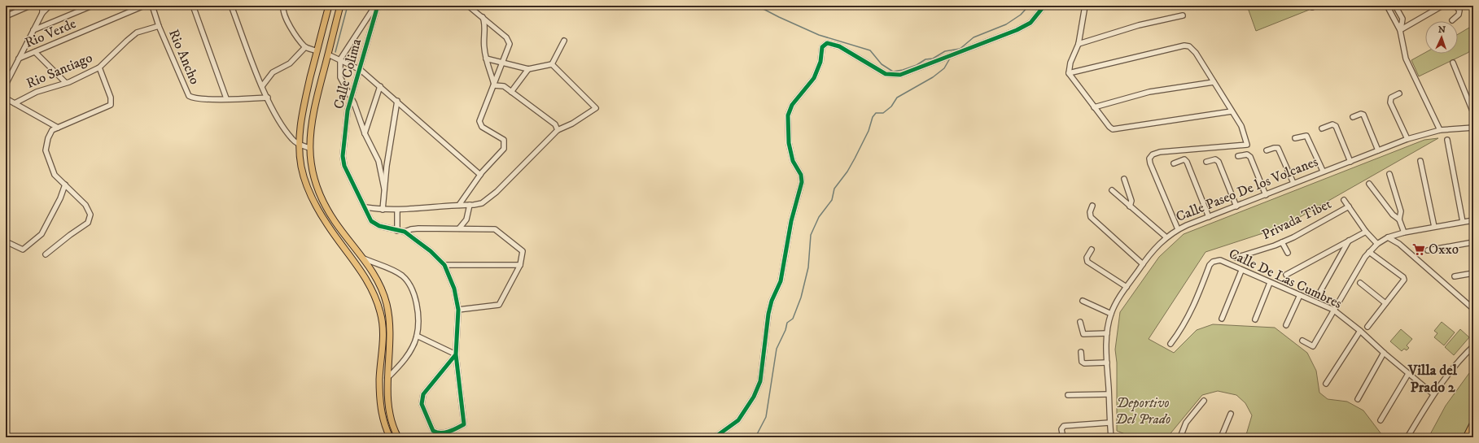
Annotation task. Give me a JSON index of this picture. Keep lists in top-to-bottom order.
{
  "streets": {
    "street": [
      "Rio Verde",
      "Rio Ancho",
      "Rio Santiago",
      "Calle Colima",
      "Calle Paseo De los Volcanes",
      "Privada Tibet",
      "Calle De Las Cumbres"
    ]
  },
  "crossings": [
    ["Rio Ancho", "Rio Santiago"]
  ],
  "districts": ["Villa del Prado 2"],
  "parks": ["Deportivo Del Prado"],
  "places": {
    "supermarket": ["Oxxo"]
  },
  "north": "top"
}
